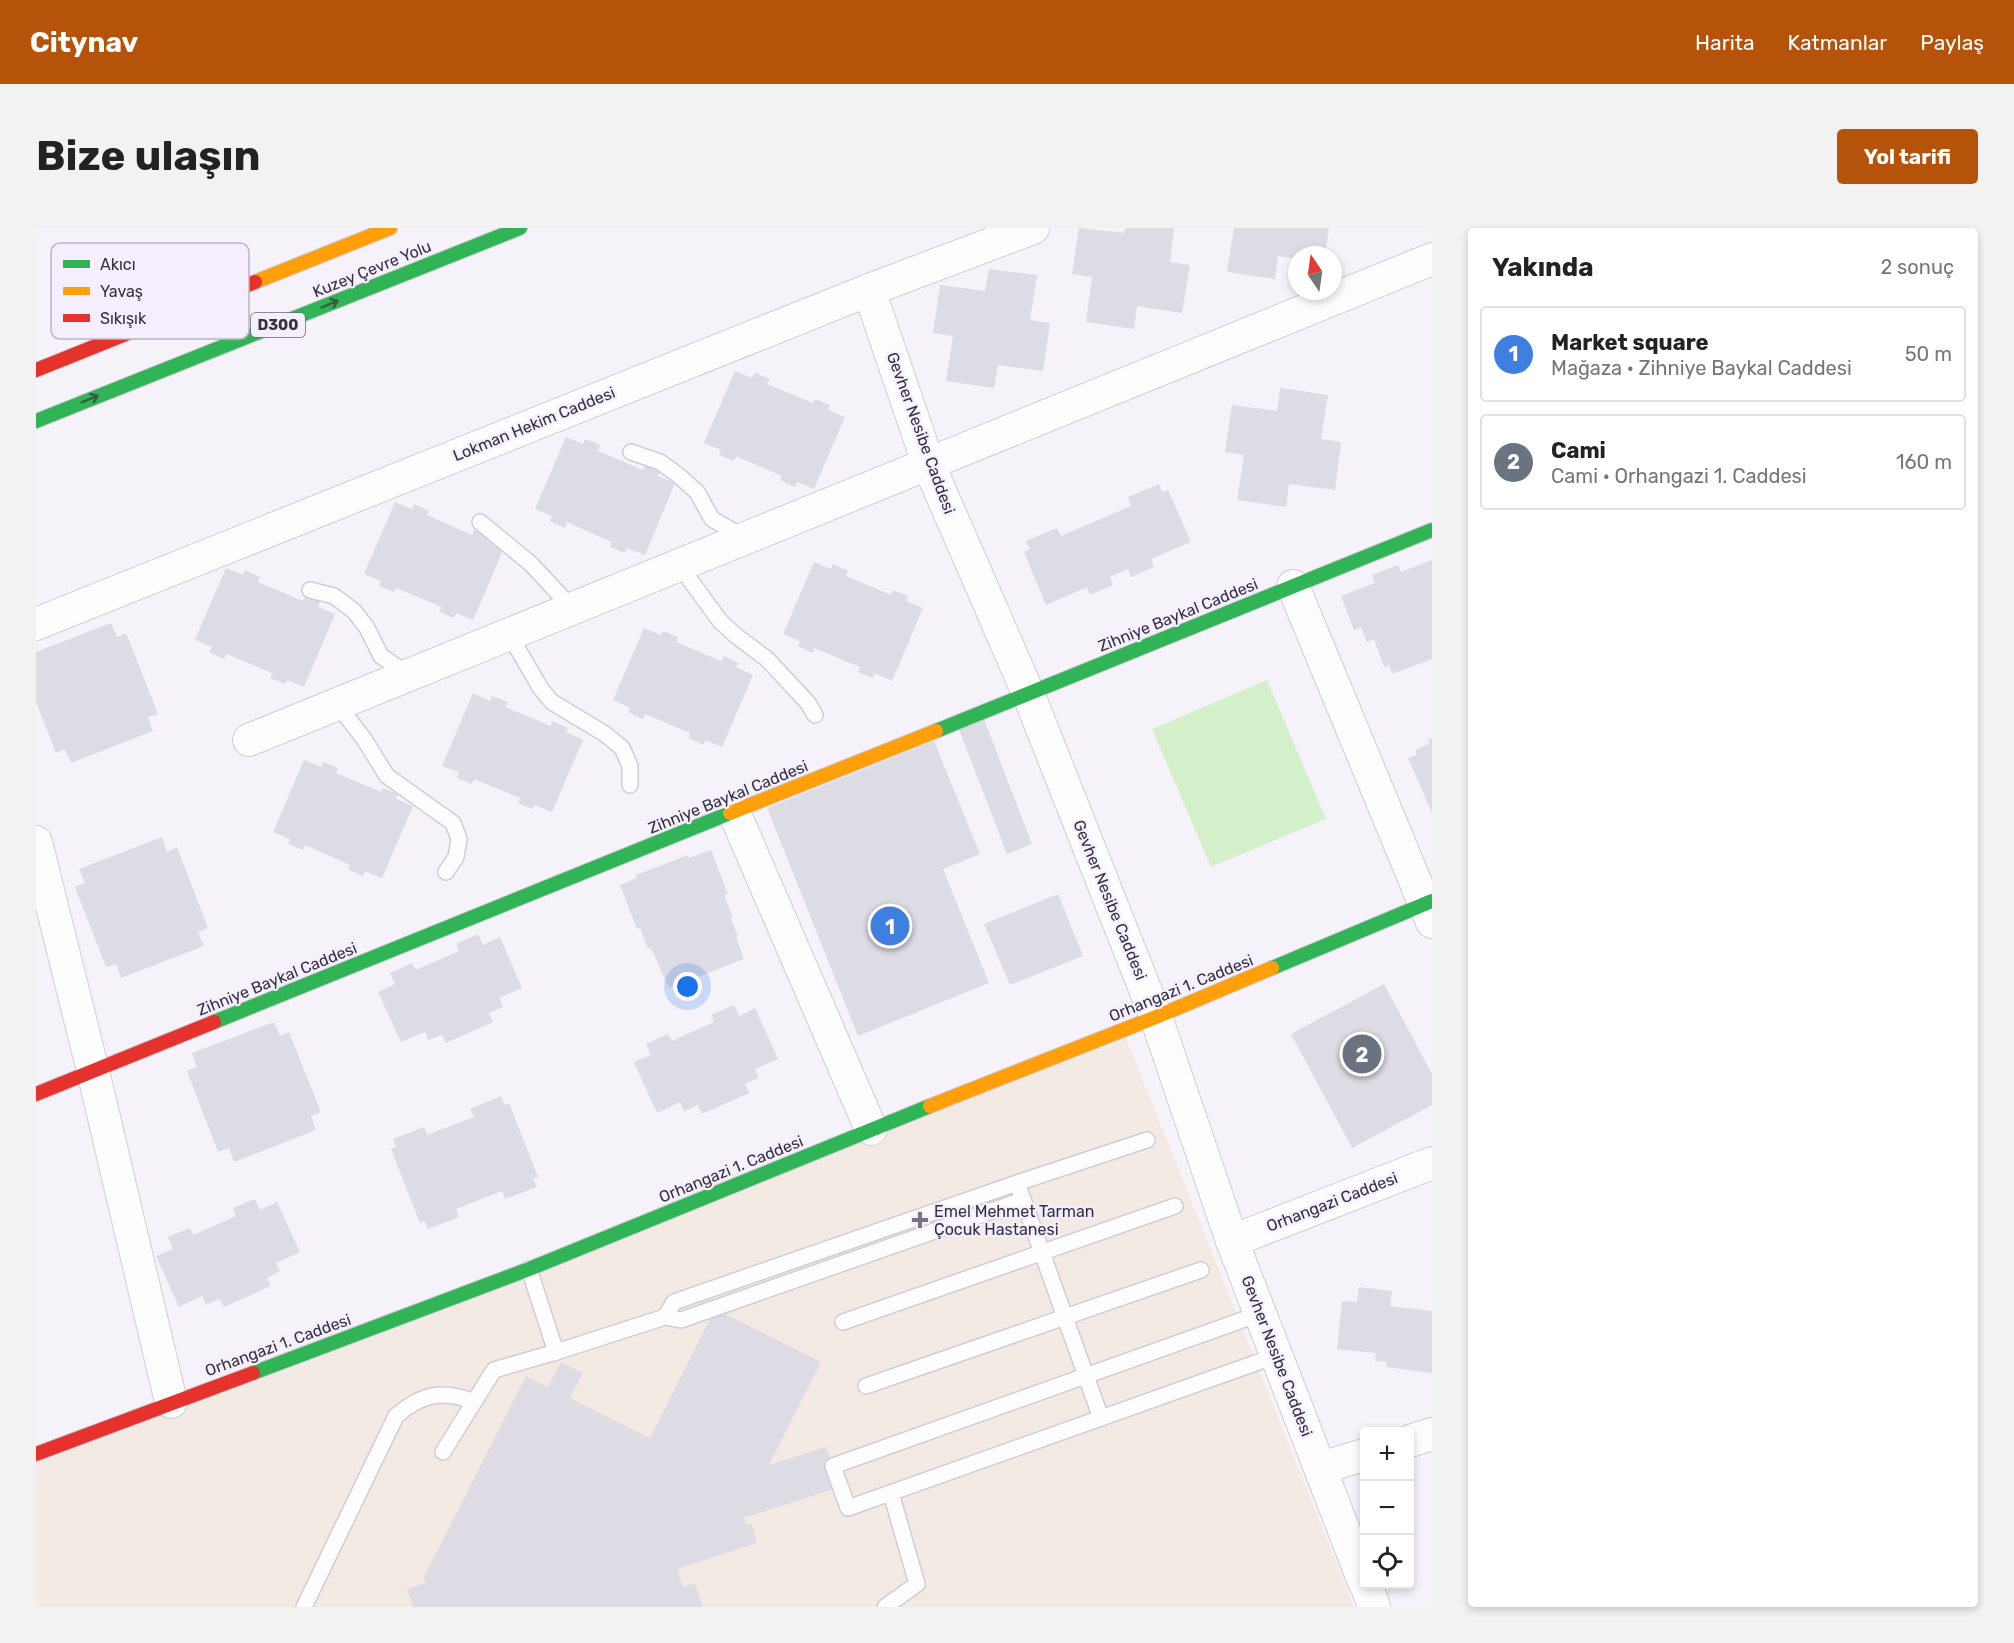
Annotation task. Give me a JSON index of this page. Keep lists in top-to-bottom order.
{
  "streets": {
    "main road": [
      "Kuzey Çevre Yolu",
      "D300",
      "Zihniye Baykal Caddesi",
      "Orhangazi 1. Caddesi"
    ],
    "street": ["Lokman Hekim Caddesi", "Gevher Nesibe Caddesi", "Orhangazi Caddesi"]
  },
  "crossings": [
    ["Lokman Hekim Caddesi", "Gevher Nesibe Caddesi"],
    ["Gevher Nesibe Caddesi", "Zihniye Baykal Caddesi"],
    ["Gevher Nesibe Caddesi", "Orhangazi 1. Caddesi"],
    ["Gevher Nesibe Caddesi", "Orhangazi Caddesi"]
  ],
  "places": {
    "health": ["Emel Mehmet Tarman Çocuk Hastanesi"]
  },
  "legend": ["Akıcı", "Yavaş", "Sıkışık"],
  "north": "top",
  "page": {
    "header": "Citynav",
    "nav": ["Harita", "Katmanlar", "Paylaş"],
    "buttons": "Yol tarifi",
    "title": "Bize ulaşın",
    "heading": ["Yakında", "2 sonuç"],
    "list": [
      {
        "mark": "1",
        "name": "Market square",
        "note": "Mağaza · Zihniye Baykal Caddesi",
        "value": "50 m"
      },
      {
        "mark": "2",
        "name": "Cami",
        "note": "Cami · Orhangazi 1. Caddesi",
        "value": "160 m"
      }
    ],
    "pins": ["1", "2"],
    "map_buttons": ["+", "−"]
  }
}
